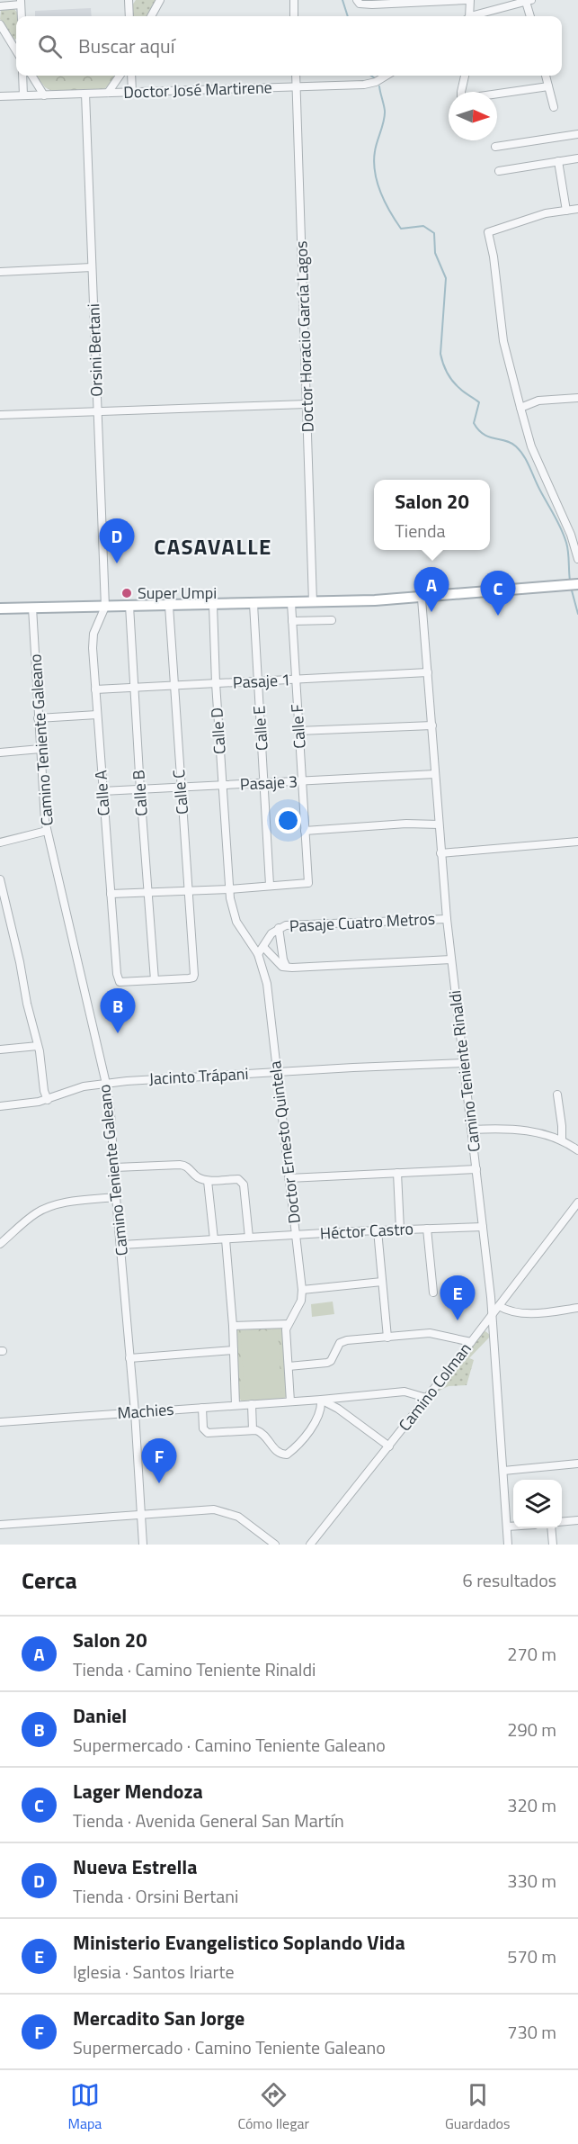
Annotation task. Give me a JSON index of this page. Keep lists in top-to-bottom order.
{
  "streets": {
    "street": [
      "Doctor José Martirene",
      "Doctor Horacio García Lagos",
      "Orsini Bertani",
      "Pasaje 1",
      "Calle F",
      "Calle E",
      "Calle D",
      "Camino Teniente Galeano",
      "Pasaje 3",
      "Calle C",
      "Calle A",
      "Calle B",
      "Pasaje Cuatro Metros",
      "Camino Teniente Rinaldi",
      "Jacinto Trápani",
      "Doctor Ernesto Quintela",
      "Héctor Castro",
      "Camino Colman",
      "Machies"
    ]
  },
  "crossings": [
    ["Doctor José Martirene", "Doctor Horacio García Lagos"],
    ["Doctor José Martirene", "Orsini Bertani"],
    ["Orsini Bertani", "Calle A"],
    ["Pasaje 1", "Calle F"],
    ["Pasaje 1", "Calle E"],
    ["Pasaje 1", "Calle D"],
    ["Pasaje 1", "Calle C"],
    ["Pasaje 1", "Calle A"],
    ["Pasaje 1", "Calle B"],
    ["Pasaje 1", "Camino Teniente Rinaldi"],
    ["Calle F", "Calle E"],
    ["Calle F", "Pasaje 3"],
    ["Calle E", "Pasaje 3"],
    ["Calle D", "Pasaje 3"],
    ["Calle D", "Doctor Ernesto Quintela"],
    ["Camino Teniente Galeano", "Jacinto Trápani"],
    ["Camino Teniente Galeano", "Héctor Castro"],
    ["Camino Teniente Galeano", "Machies"],
    ["Pasaje 3", "Calle C"],
    ["Pasaje 3", "Calle A"],
    ["Pasaje 3", "Calle B"],
    ["Pasaje 3", "Camino Teniente Rinaldi"],
    ["Calle C", "Calle A"],
    ["Calle C", "Calle B"],
    ["Calle A", "Calle B"],
    ["Pasaje Cuatro Metros", "Camino Teniente Rinaldi"],
    ["Pasaje Cuatro Metros", "Doctor Ernesto Quintela"],
    ["Camino Teniente Rinaldi", "Jacinto Trápani"],
    ["Camino Teniente Rinaldi", "Héctor Castro"],
    ["Camino Teniente Rinaldi", "Camino Colman"],
    ["Jacinto Trápani", "Doctor Ernesto Quintela"],
    ["Doctor Ernesto Quintela", "Héctor Castro"],
    ["Doctor Ernesto Quintela", "Machies"],
    ["Camino Colman", "Machies"]
  ],
  "districts": ["CASAVALLE"],
  "places": ["Super Umpi"],
  "north": "right",
  "page": {
    "search": "Buscar aquí",
    "popup": ["Salon 20", "Tienda"],
    "pins": [
      "D",
      "A",
      "C",
      "B",
      "E",
      "F"
    ],
    "heading": ["Cerca", "6 resultados"],
    "list": [
      {
        "mark": "A",
        "name": "Salon 20",
        "note": "Tienda · Camino Teniente Rinaldi",
        "value": "270 m"
      },
      {
        "mark": "B",
        "name": "Daniel",
        "note": "Supermercado · Camino Teniente Galeano",
        "value": "290 m"
      },
      {
        "mark": "C",
        "name": "Lager Mendoza",
        "note": "Tienda · Avenida General San Martín",
        "value": "320 m"
      },
      {
        "mark": "D",
        "name": "Nueva Estrella",
        "note": "Tienda · Orsini Bertani",
        "value": "330 m"
      },
      {
        "mark": "E",
        "name": "Ministerio Evangelistico Soplando Vida",
        "note": "Iglesia · Santos Iriarte",
        "value": "570 m"
      },
      {
        "mark": "F",
        "name": "Mercadito San Jorge",
        "note": "Supermercado · Camino Teniente Galeano",
        "value": "730 m"
      }
    ],
    "nav": ["Mapa", "Cómo llegar", "Guardados"]
  }
}
